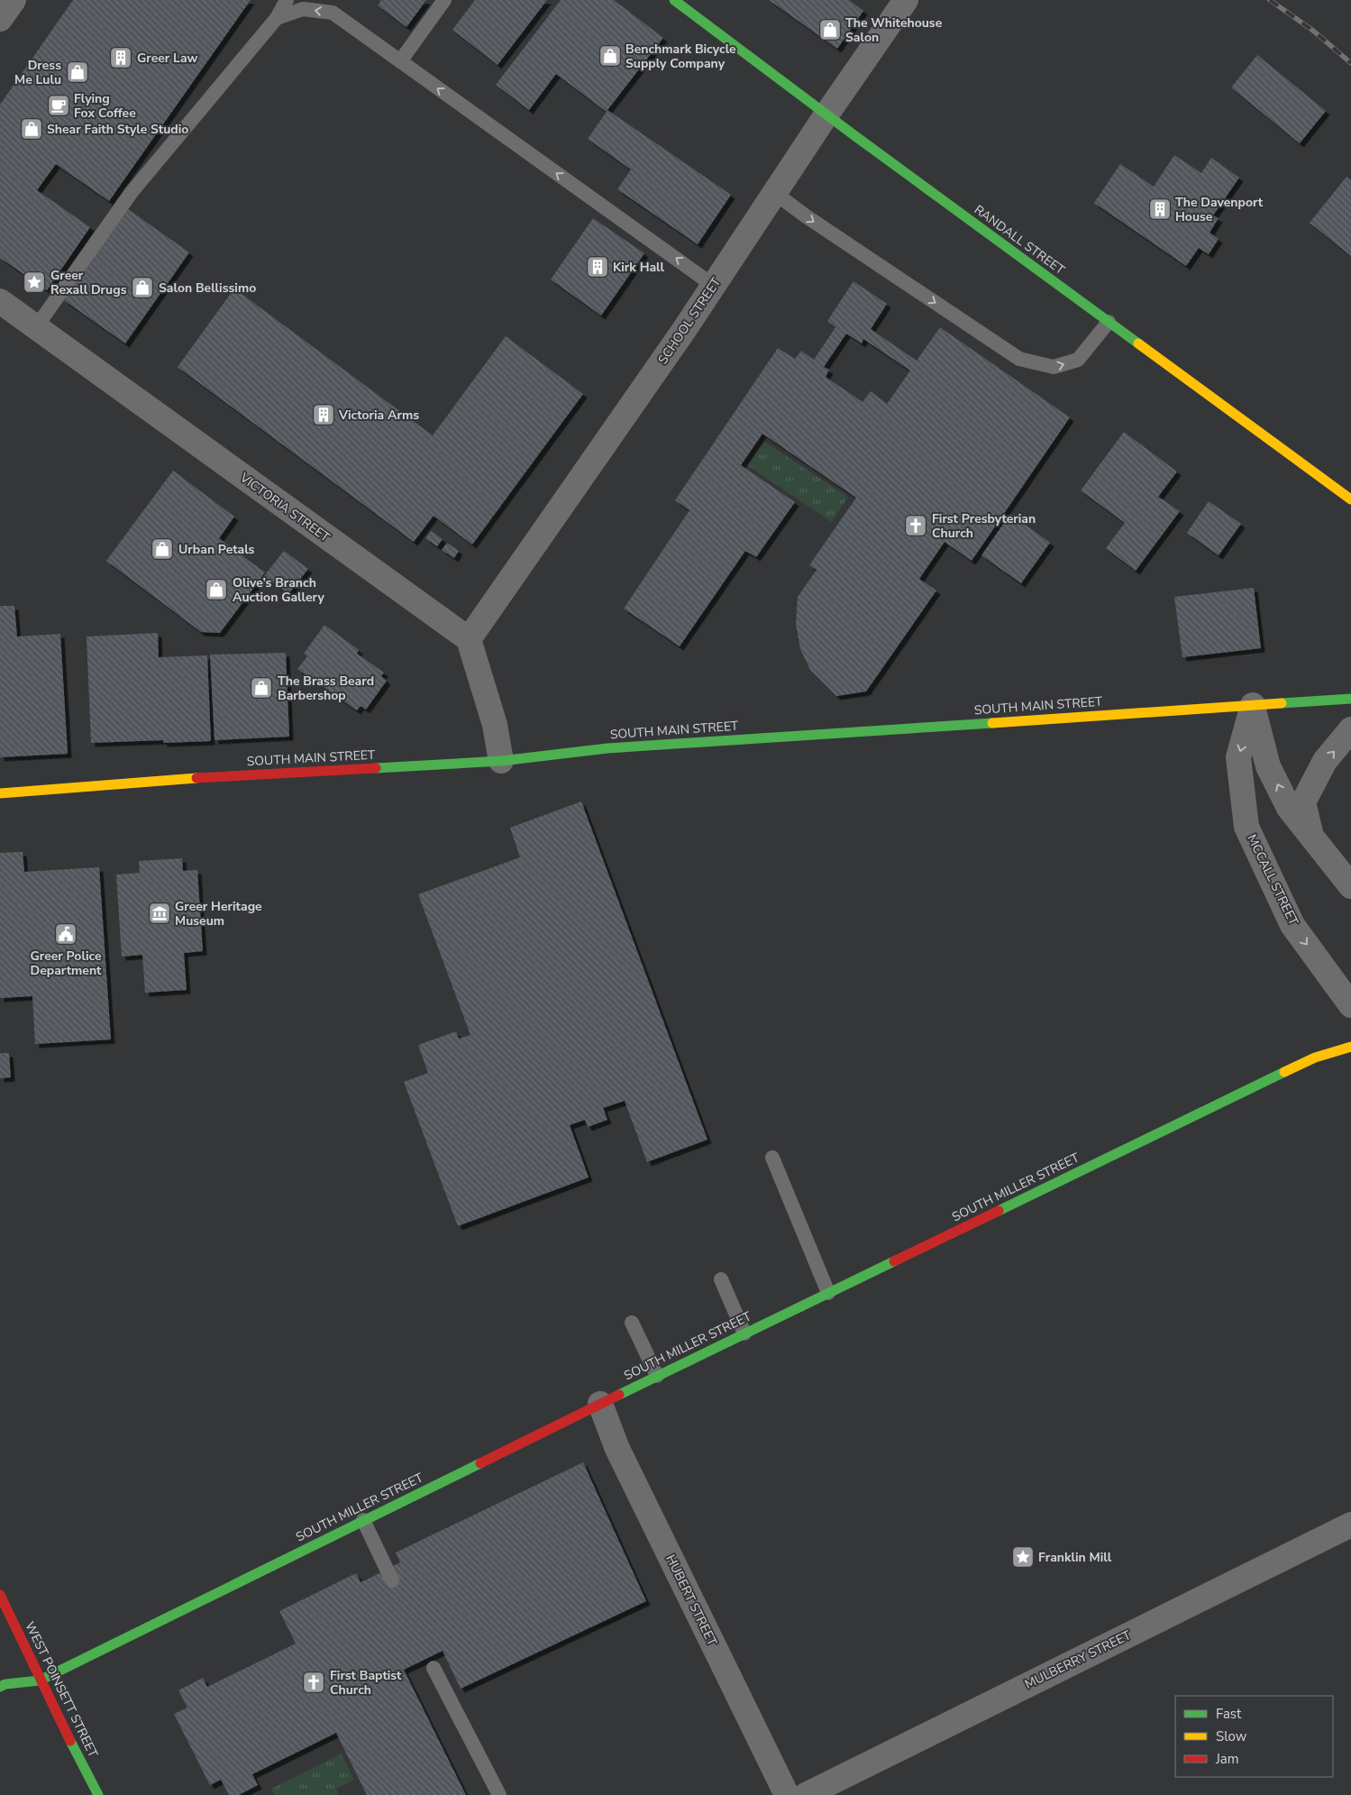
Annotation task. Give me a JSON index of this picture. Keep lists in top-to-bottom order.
{
  "streets": {
    "street": [
      "RANDALL STREET",
      "SCHOOL STREET",
      "VICTORIA STREET",
      "SOUTH MAIN STREET",
      "MCCALL STREET",
      "SOUTH MILLER STREET",
      "HUBERT STREET",
      "MULBERRY STREET",
      "WEST POINSETT STREET"
    ]
  },
  "crossings": [
    ["RANDALL STREET", "SCHOOL STREET"],
    ["SCHOOL STREET", "VICTORIA STREET"],
    ["SOUTH MAIN STREET", "MCCALL STREET"],
    ["SOUTH MILLER STREET", "HUBERT STREET"],
    ["SOUTH MILLER STREET", "WEST POINSETT STREET"]
  ],
  "places": {
    "shop": [
      "The Whitehouse Salon",
      "Benchmark Bicycle Supply Company",
      "Dress Me Lulu",
      "Shear Faith Style Studio",
      "Salon Bellissimo",
      "Urban Petals",
      "Olive’s Branch Auction Gallery",
      "The Brass Beard Barbershop"
    ],
    "building": [
      "Greer Law",
      "The Davenport House",
      "Kirk Hall",
      "Victoria Arms"
    ],
    "cafe": ["Flying Fox Coffee"],
    "place": ["Greer Rexall Drugs", "Franklin Mill"],
    "church": ["First Presbyterian Church", "First Baptist Church"],
    "museum": ["Greer Heritage Museum"],
    "public building": ["Greer Police Department"]
  },
  "legend": ["Fast", "Slow", "Jam"]
}
